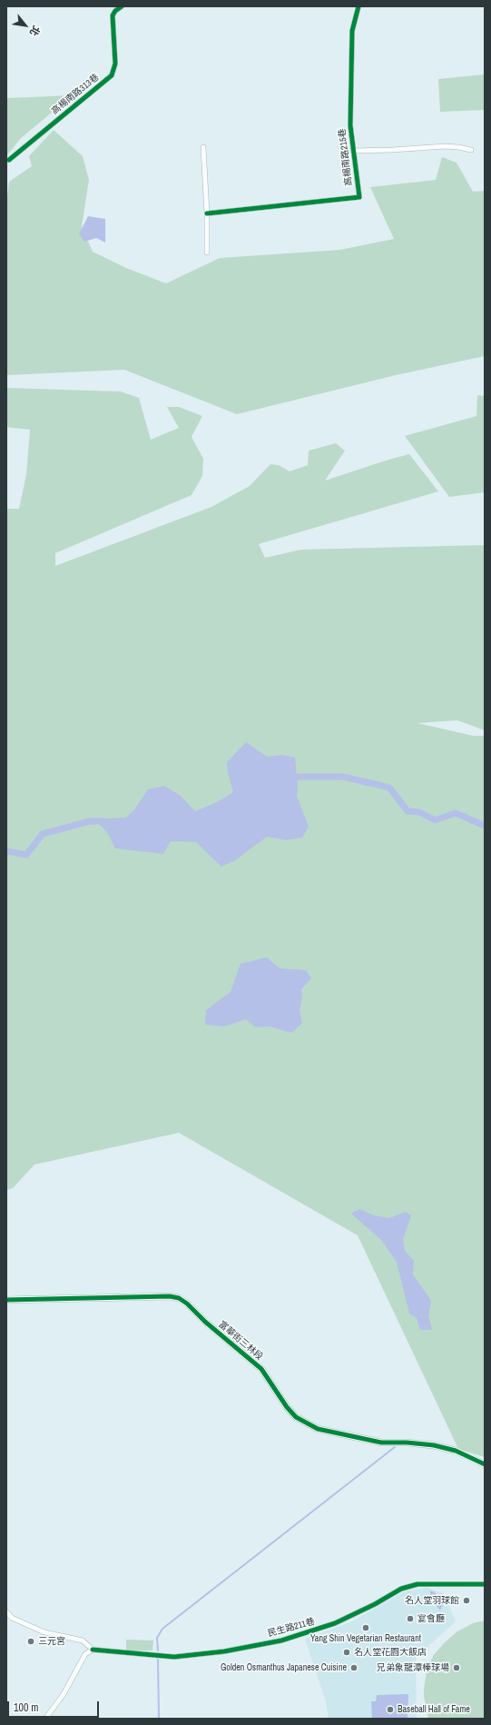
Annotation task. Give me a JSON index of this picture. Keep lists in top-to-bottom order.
{
  "streets": {
    "street": [
      "高楊南路313巷",
      "高楊南路215巷",
      "富華街三林段",
      "民生路211巷"
    ]
  },
  "places": [
    "名人堂羽球館",
    "宴會廳",
    "Yang Shin Vegetarian Restaurant",
    "三元宮",
    "名人堂花園大飯店",
    "Golden Osmanthus Japanese Cuisine",
    "兄弟象龍潭棒球場",
    "Baseball Hall of Fame"
  ],
  "scale_bar": "100 m",
  "north": "bottom right"
}
